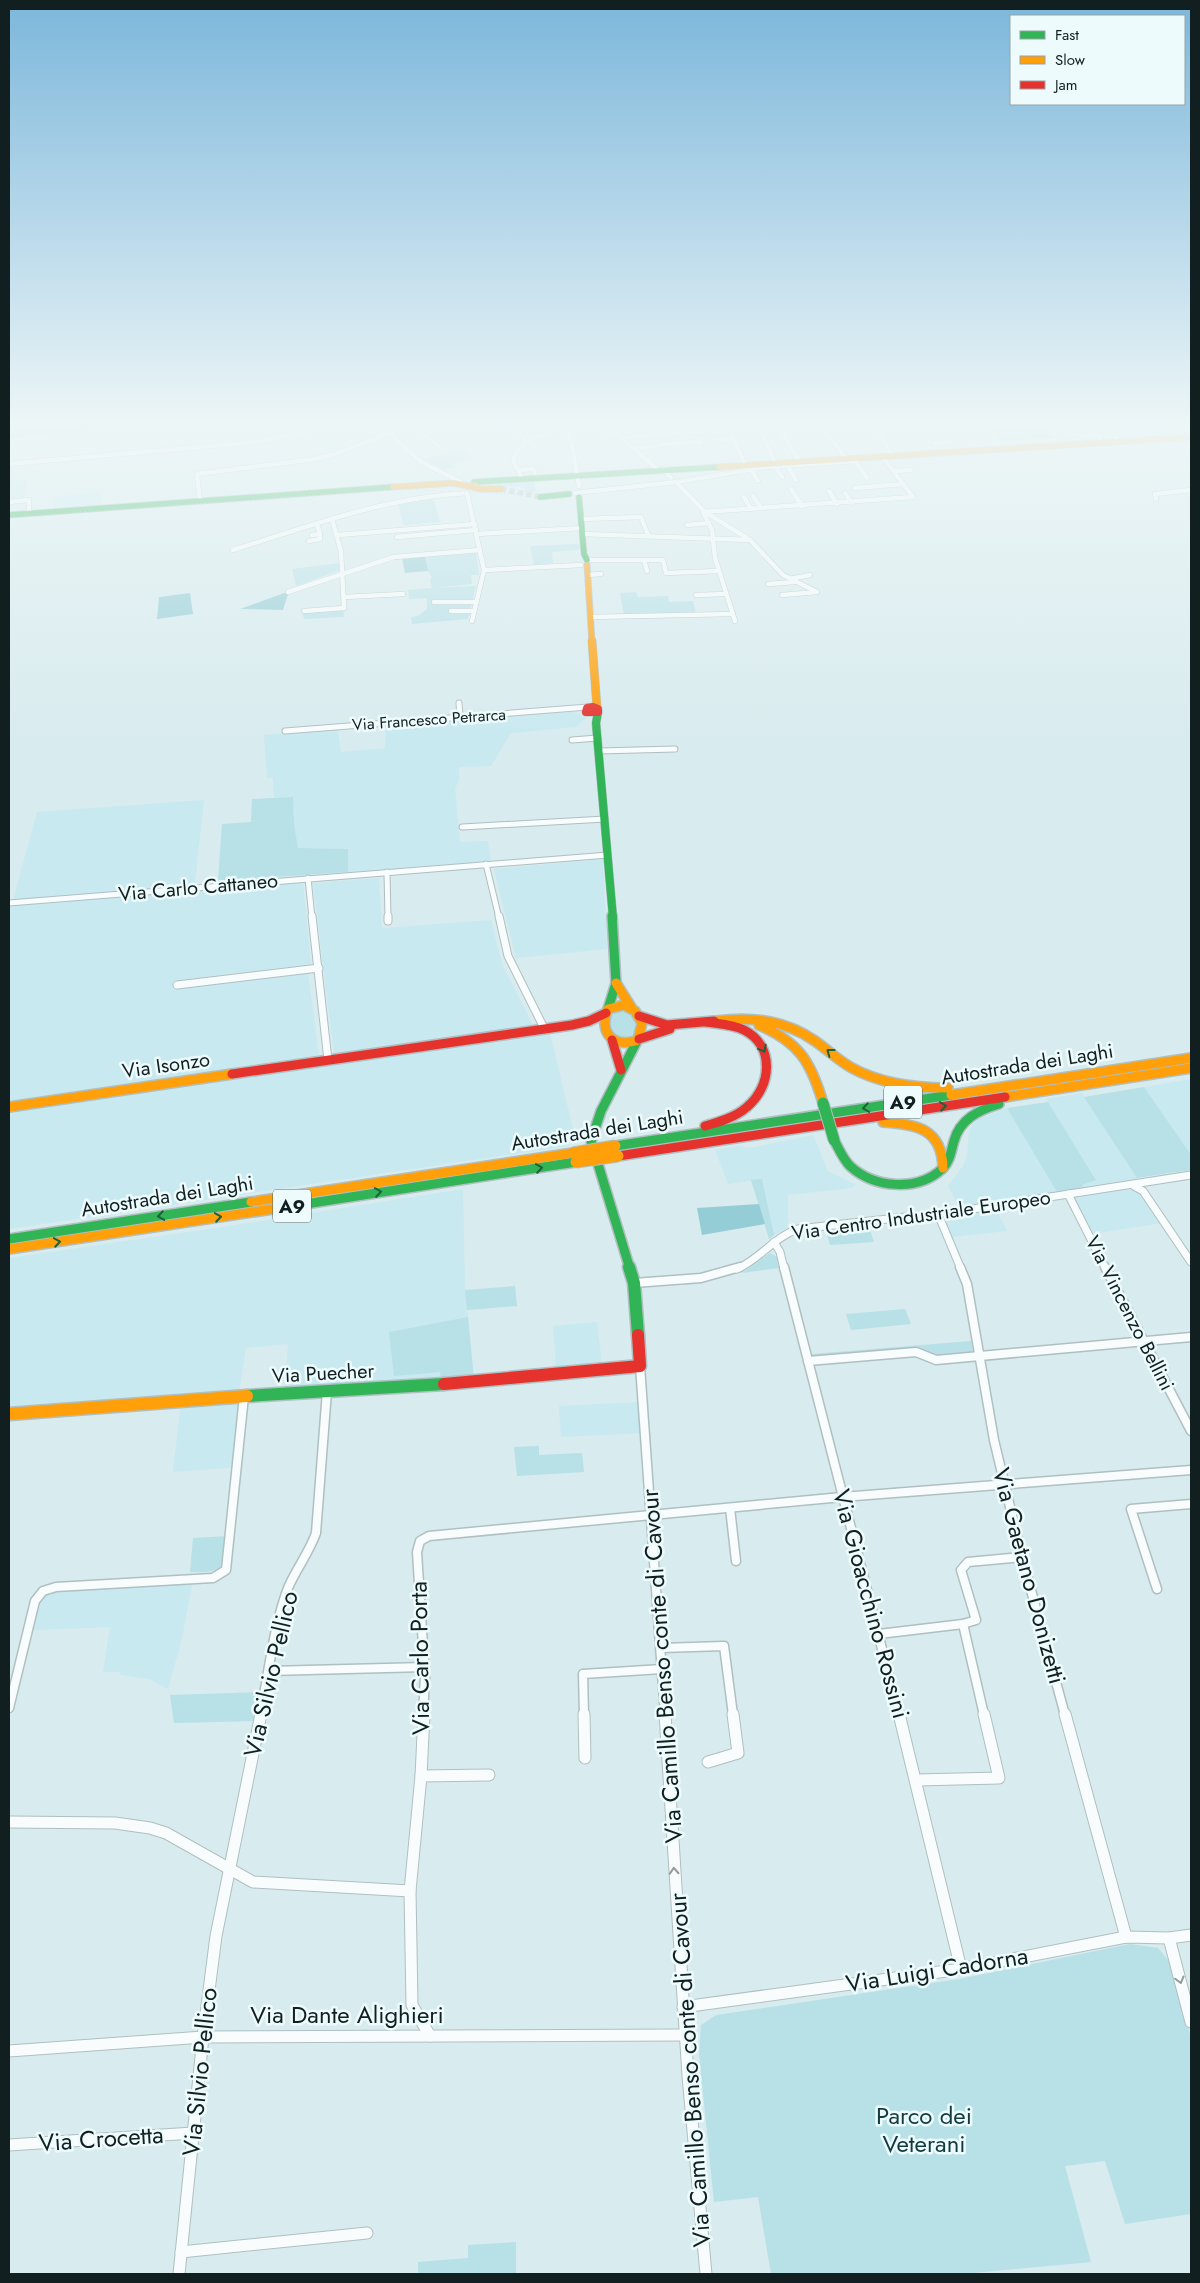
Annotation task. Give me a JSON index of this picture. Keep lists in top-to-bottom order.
{
  "streets": {
    "main road": [
      "Autostrada dei Laghi",
      "Via Isonzo",
      "A9",
      "Via Puecher",
      "Via Camillo Benso conte di Cavour"
    ],
    "street": [
      "Via Francesco Petrarca",
      "Via Carlo Cattaneo",
      "Via Centro Industriale Europeo",
      "Via Vincenzo Bellini",
      "Via Gaetano Donizetti",
      "Via Gioacchino Rossini",
      "Via Carlo Porta",
      "Via Silvio Pellico",
      "Via Luigi Cadorna",
      "Via Dante Alighieri",
      "Via Crocetta"
    ]
  },
  "crossings": [
    ["Via Isonzo", "Via Camillo Benso conte di Cavour"],
    ["Via Centro Industriale Europeo", "Via Vincenzo Bellini"],
    ["Via Centro Industriale Europeo", "Via Gaetano Donizetti"],
    ["Via Centro Industriale Europeo", "Via Gioacchino Rossini"],
    ["Via Centro Industriale Europeo", "Via Camillo Benso conte di Cavour"],
    ["Via Puecher", "Via Camillo Benso conte di Cavour"],
    ["Via Puecher", "Via Silvio Pellico"],
    ["Via Gaetano Donizetti", "Via Luigi Cadorna"],
    ["Via Gioacchino Rossini", "Via Luigi Cadorna"],
    ["Via Carlo Porta", "Via Camillo Benso conte di Cavour"],
    ["Via Carlo Porta", "Via Dante Alighieri"],
    ["Via Camillo Benso conte di Cavour", "Via Luigi Cadorna"],
    ["Via Camillo Benso conte di Cavour", "Via Dante Alighieri"],
    ["Via Silvio Pellico", "Via Dante Alighieri"],
    ["Via Silvio Pellico", "Via Crocetta"]
  ],
  "parks": ["Parco dei Veterani"],
  "legend": ["Fast", "Slow", "Jam"]
}
